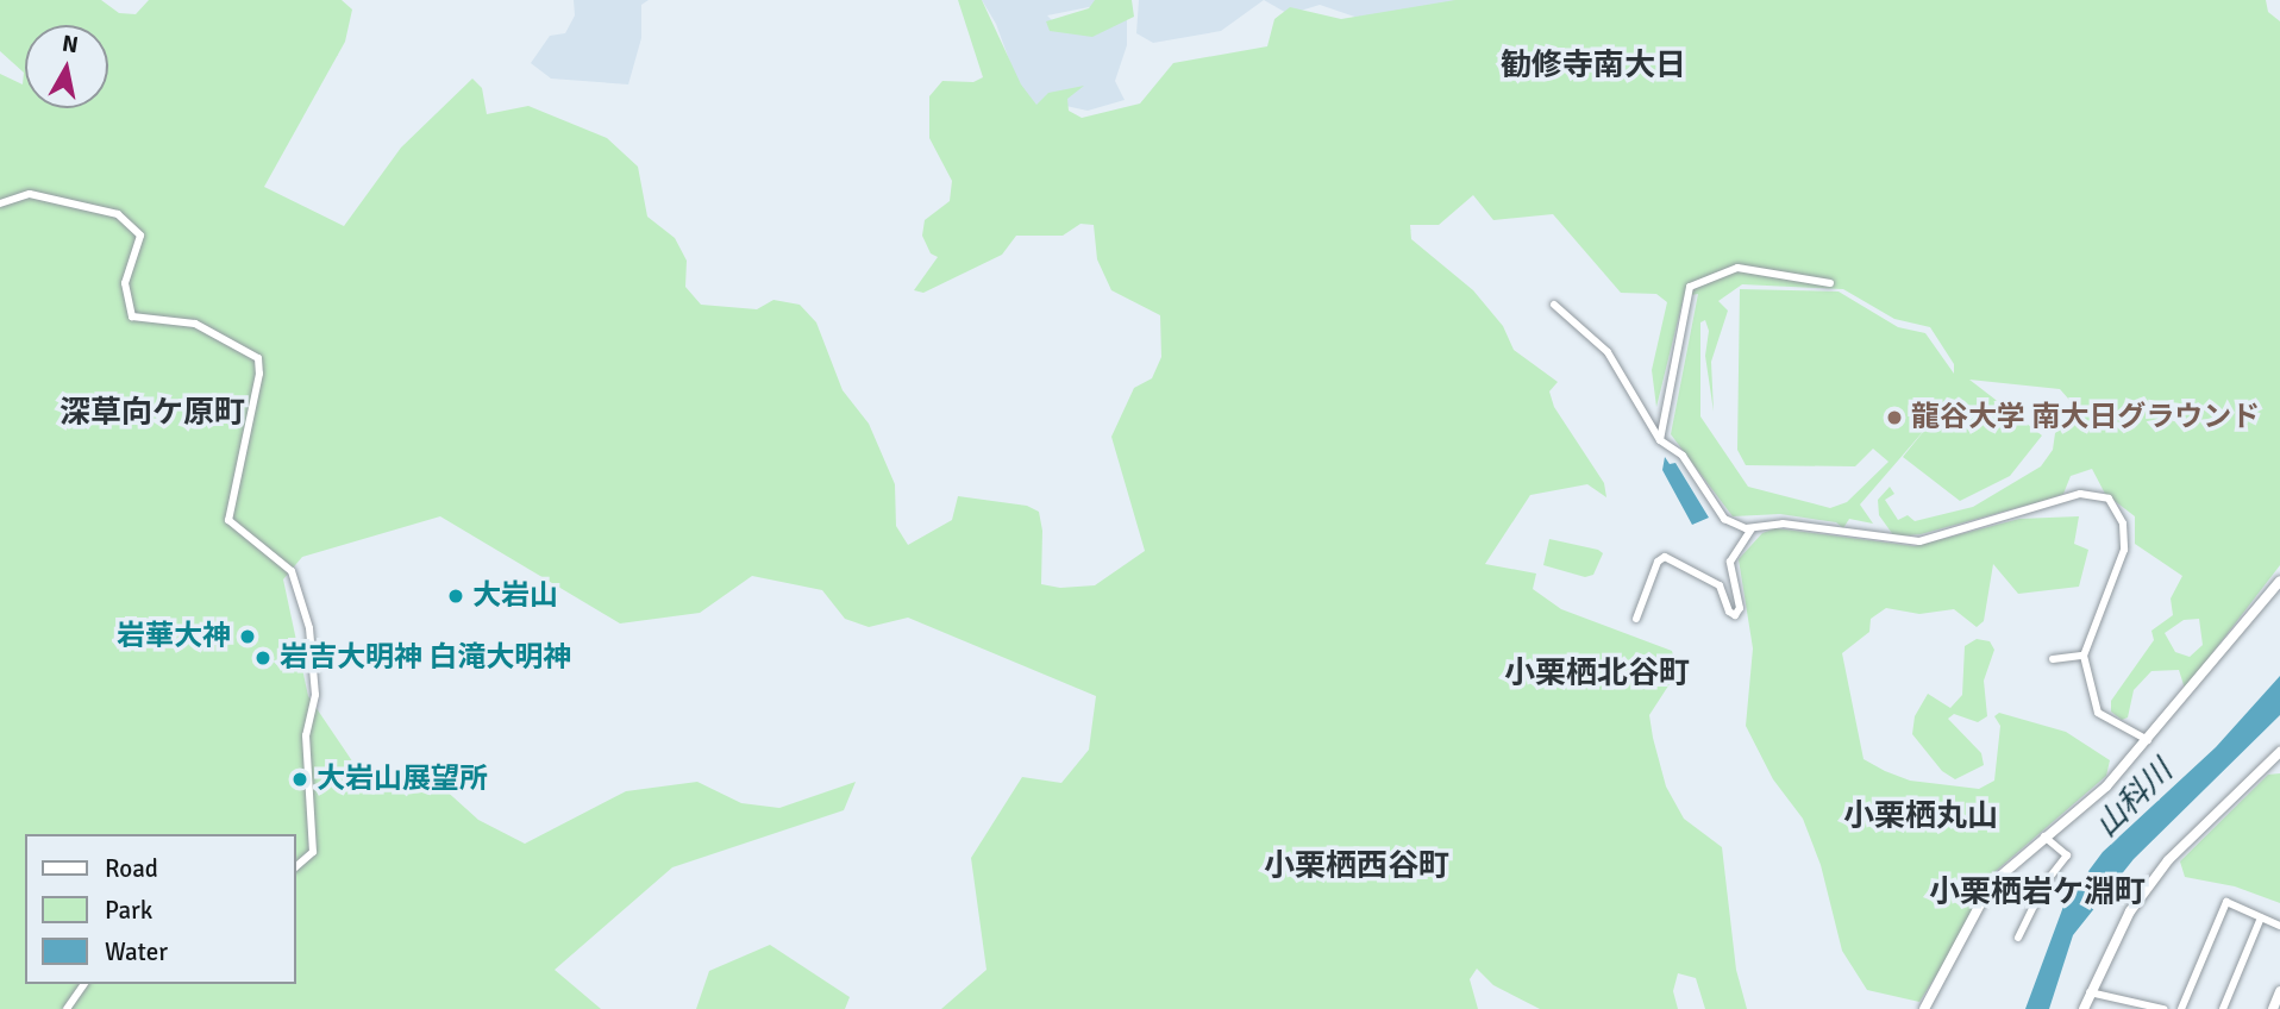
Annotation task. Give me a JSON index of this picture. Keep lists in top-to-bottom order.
{
  "districts": [
    "勧修寺南大日",
    "深草向ケ原町",
    "小栗栖北谷町",
    "小栗栖丸山",
    "小栗栖西谷町",
    "小栗栖岩ケ淵町"
  ],
  "water": ["山科川"],
  "places": [
    "龍谷大学 南大日グラウンド",
    "大岩山",
    "岩華大神",
    "岩吉大明神 白滝大明神",
    "大岩山展望所"
  ],
  "legend": ["Road", "Park", "Water"],
  "north": "top"
}
